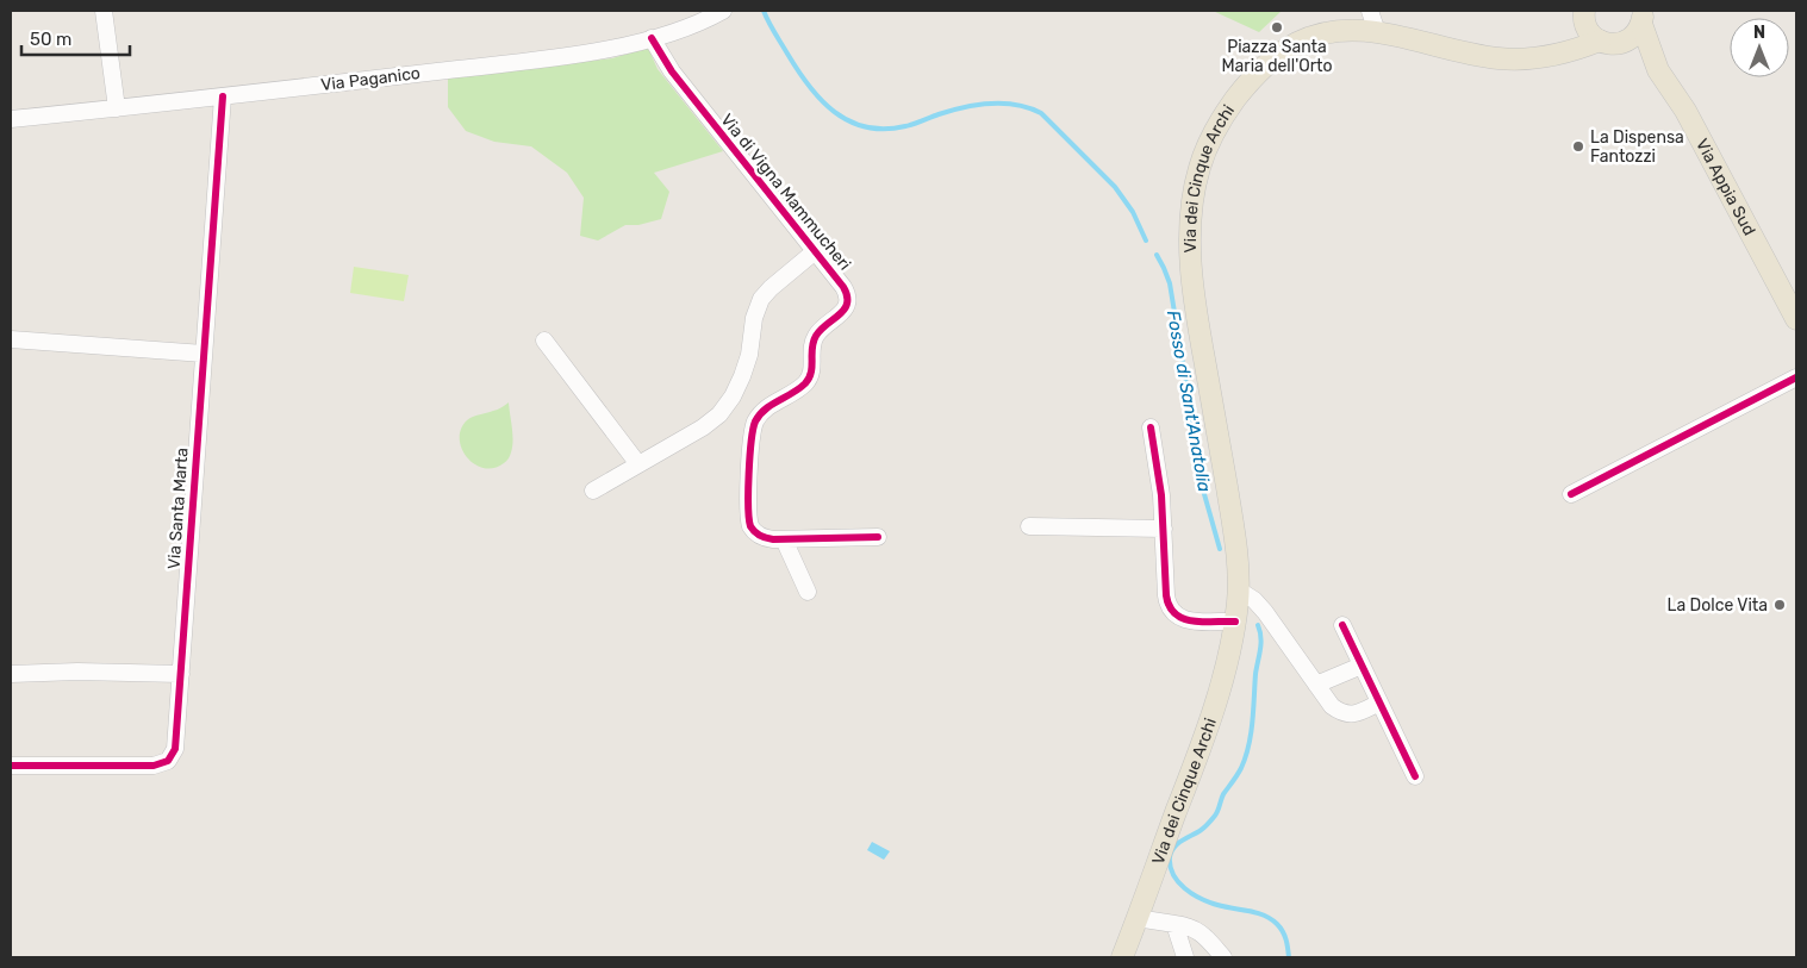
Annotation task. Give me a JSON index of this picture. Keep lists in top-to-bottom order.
{
  "streets": {
    "main road": ["Via dei Cinque Archi", "Via Appia Sud"],
    "street": ["Via Paganico", "Via di Vigna Mammucheri", "Via Santa Marta"]
  },
  "crossings": [
    ["Via Paganico", "Via di Vigna Mammucheri"],
    ["Via Paganico", "Via Santa Marta"]
  ],
  "water": ["Fosso di Sant'Anatolia"],
  "places": ["Piazza Santa Maria dell'Orto", "La Dispensa Fantozzi", "La Dolce Vita"],
  "scale_bar": "50 m",
  "north": "top"
}
